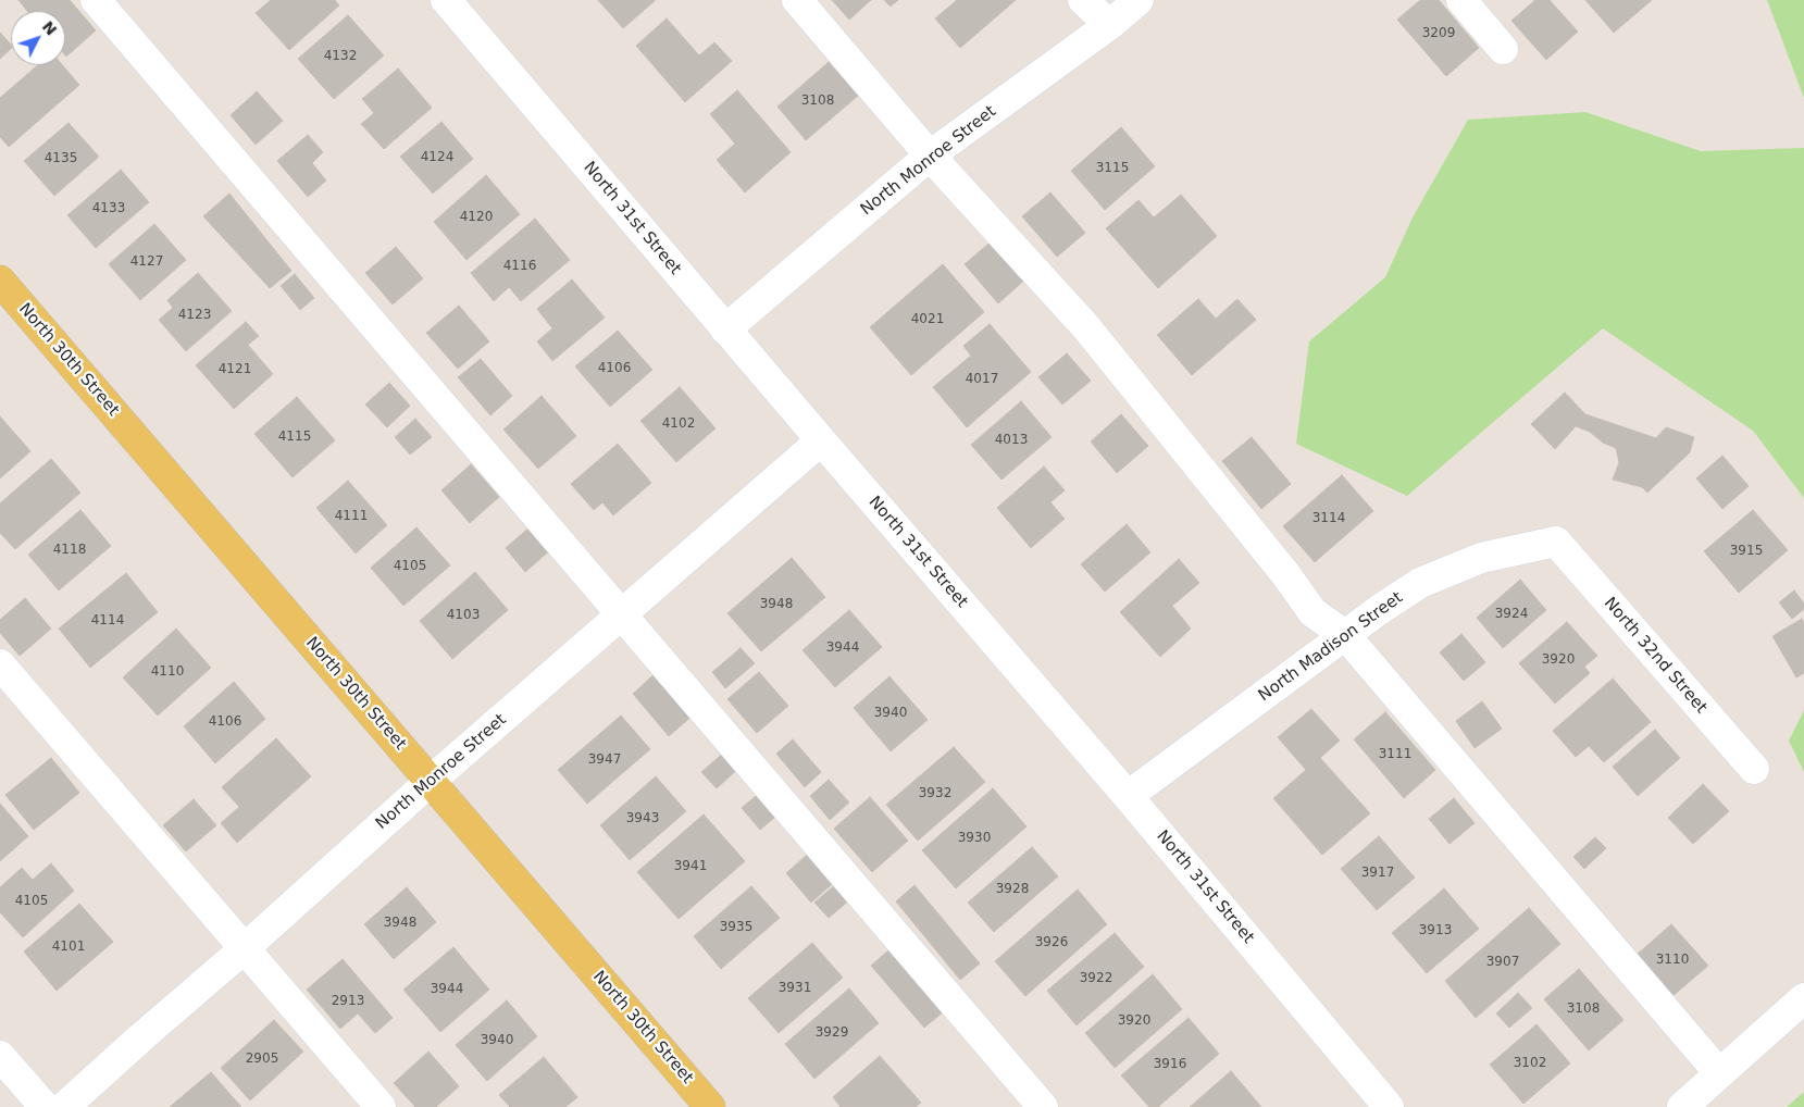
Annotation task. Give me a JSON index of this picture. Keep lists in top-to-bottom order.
{
  "streets": {
    "main road": ["North 30th Street"],
    "street": [
      "North Monroe Street",
      "North 31st Street",
      "North Madison Street",
      "North 32nd Street"
    ]
  },
  "crossings": [
    ["North Monroe Street", "North 31st Street"],
    ["North Monroe Street", "North 30th Street"],
    ["North 31st Street", "North Madison Street"],
    ["North Madison Street", "North 32nd Street"]
  ],
  "house_numbers": [
    "3209",
    "4132",
    "3108",
    "4124",
    "4135",
    "3115",
    "4133",
    "4120",
    "4127",
    "4116",
    "4123",
    "4021",
    "4106",
    "4121",
    "4017",
    "4102",
    "4115",
    "4013",
    "4111",
    "3114",
    "4118",
    "3915",
    "4105",
    "3948",
    "3924",
    "4103",
    "4114",
    "3944",
    "3920",
    "4110",
    "3940",
    "4106",
    "3111",
    "3947",
    "3932",
    "3943",
    "3930",
    "3941",
    "3917",
    "3928",
    "4105",
    "3948",
    "3935",
    "3913",
    "3926",
    "4101",
    "3110",
    "3907",
    "3922",
    "3931",
    "3944",
    "2913",
    "3108",
    "3920",
    "3929",
    "3940",
    "2905",
    "3102",
    "3916"
  ],
  "north": "top right"
}
